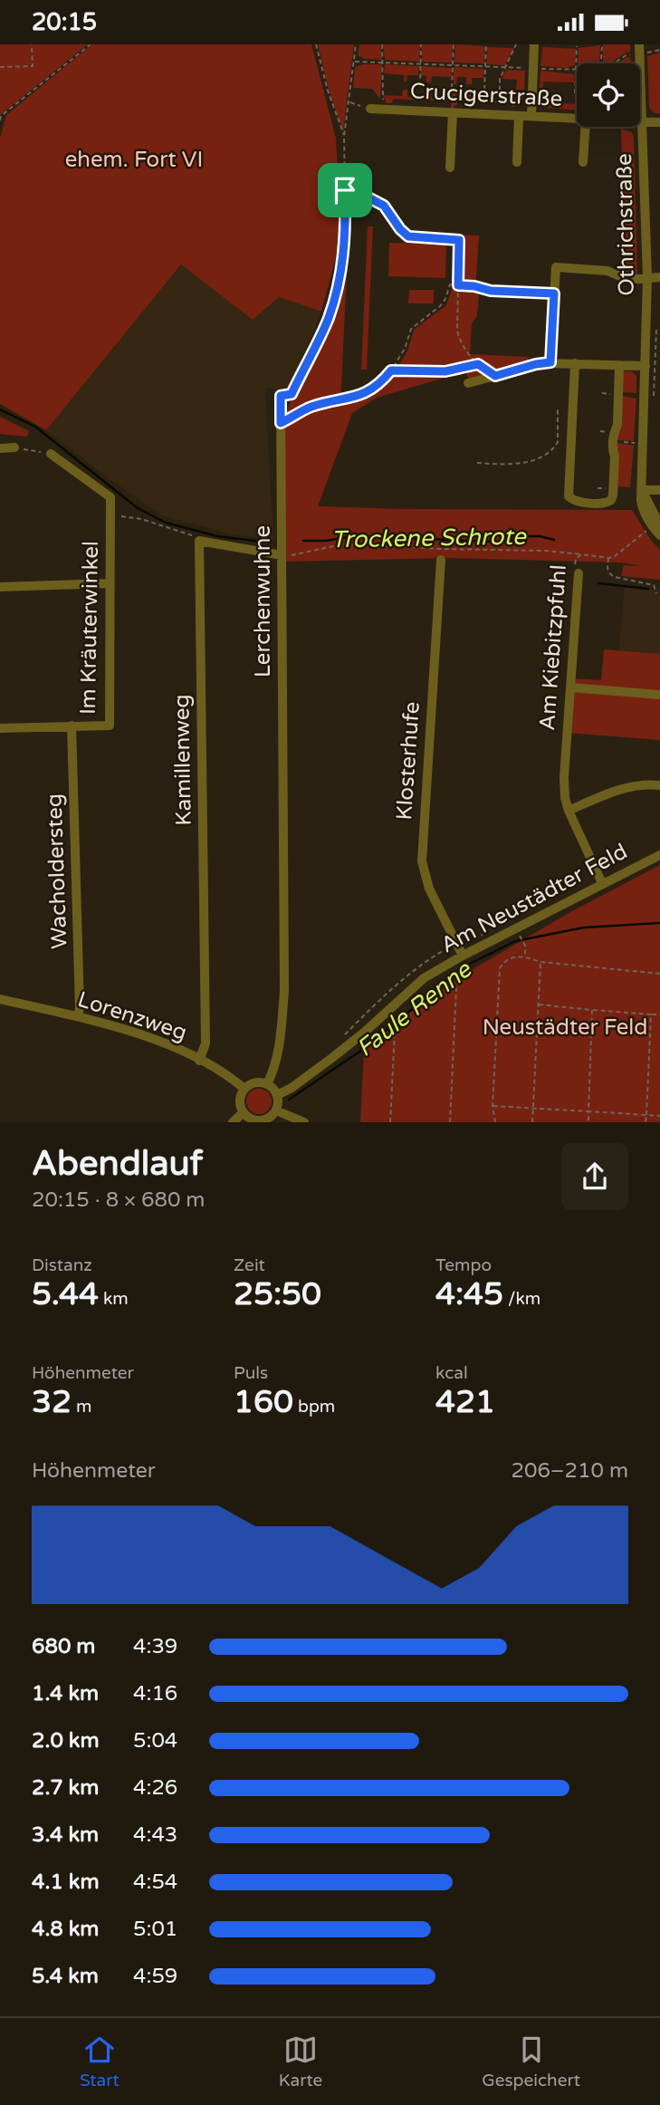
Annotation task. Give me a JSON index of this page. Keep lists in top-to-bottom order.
{
  "streets": {
    "street": [
      "Crucigerstraße",
      "Othrichstraße",
      "Lerchenwuhne",
      "Im Kräuterwinkel",
      "Am Kiebitzpfuhl",
      "Kamillenweg",
      "Klosterhufe",
      "Wacholdersteg",
      "Am Neustädter Feld",
      "Lorenzweg"
    ]
  },
  "crossings": [
    ["Crucigerstraße", "Othrichstraße"],
    ["Lerchenwuhne", "Am Neustädter Feld"],
    ["Lerchenwuhne", "Lorenzweg"],
    ["Im Kräuterwinkel", "Wacholdersteg"],
    ["Am Kiebitzpfuhl", "Am Neustädter Feld"],
    ["Kamillenweg", "Lorenzweg"],
    ["Klosterhufe", "Am Neustädter Feld"],
    ["Wacholdersteg", "Lorenzweg"],
    ["Am Neustädter Feld", "Lorenzweg"]
  ],
  "water": ["Trockene Schrote", "Faule Renne"],
  "parks": ["ehem. Fort VI", "Neustädter Feld"],
  "page": {
    "status": "20:15",
    "heading": ["Abendlauf", "20:15 · 8 × 680 m"],
    "stats": [
      ["Distanz", "5.44 km"],
      ["Zeit", "25:50"],
      ["Tempo", "4:45 /km"],
      ["Höhenmeter", "32 m"],
      ["Puls", "160 bpm"],
      ["kcal", "421"]
    ],
    "chart": ["Höhenmeter", "206–210 m"],
    "list": [
      {
        "name": "680 m",
        "note": "4:39"
      },
      {
        "name": "1.4 km",
        "note": "4:16"
      },
      {
        "name": "2.0 km",
        "note": "5:04"
      },
      {
        "name": "2.7 km",
        "note": "4:26"
      },
      {
        "name": "3.4 km",
        "note": "4:43"
      },
      {
        "name": "4.1 km",
        "note": "4:54"
      },
      {
        "name": "4.8 km",
        "note": "5:01"
      },
      {
        "name": "5.4 km",
        "note": "4:59"
      }
    ],
    "tabs": ["Start", "Karte", "Gespeichert"]
  }
}
